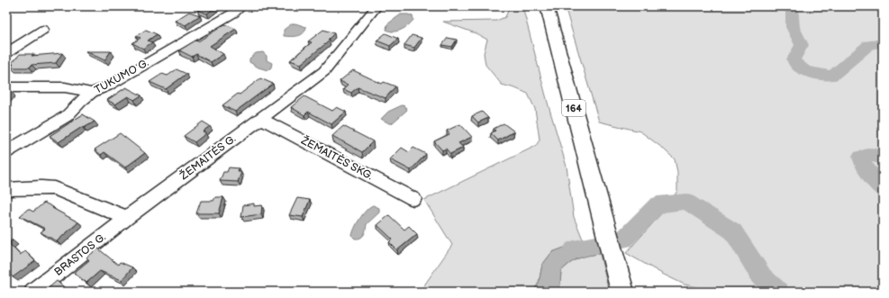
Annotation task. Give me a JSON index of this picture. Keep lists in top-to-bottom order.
{
  "streets": {
    "main road": ["164"],
    "street": [
      "TUKUMO G.",
      "ŽEMAITĖS G.",
      "ŽEMAITĖS SKG.",
      "BRASTOS G."
    ]
  },
  "crossings": [
    ["ŽEMAITĖS G.", "ŽEMAITĖS SKG."],
    ["ŽEMAITĖS G.", "BRASTOS G."]
  ]
}
